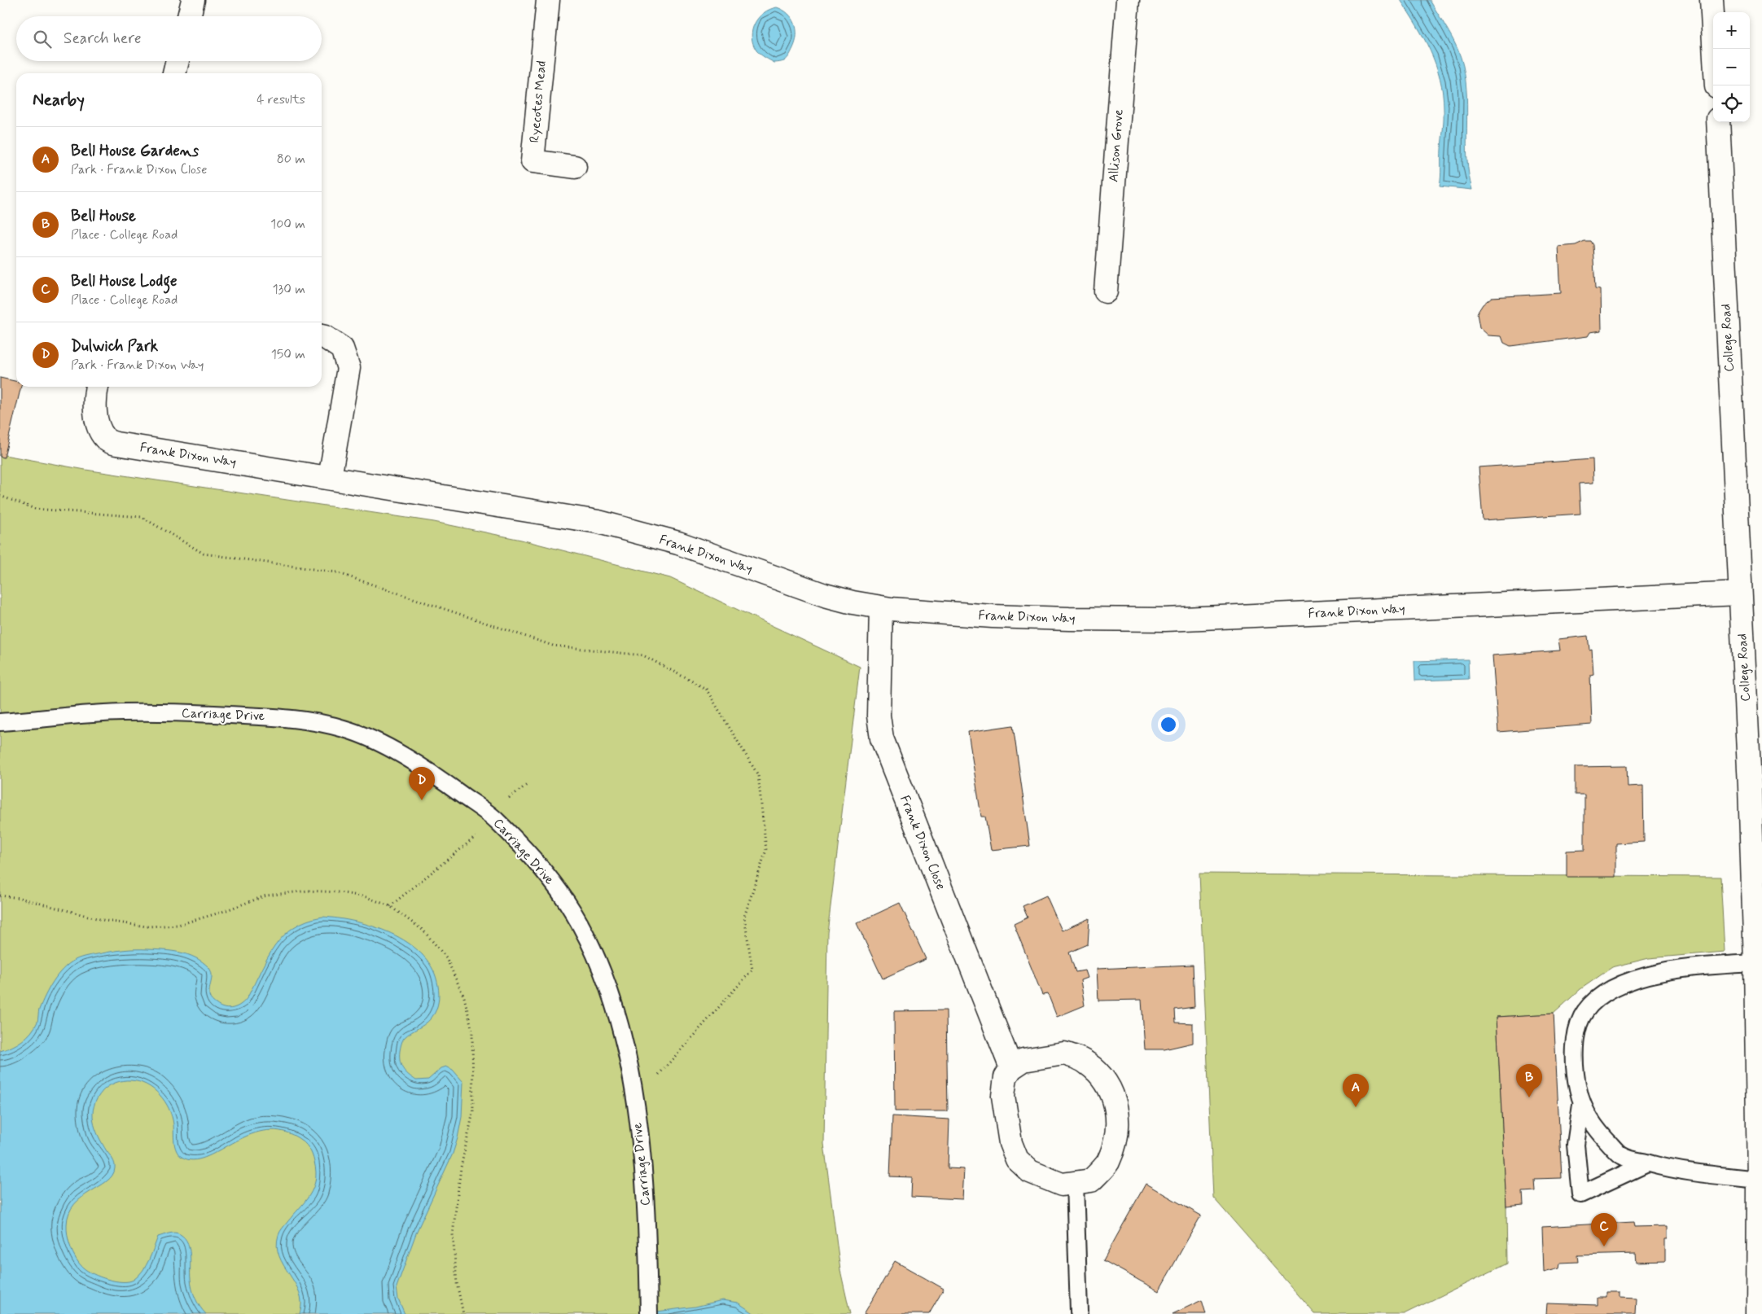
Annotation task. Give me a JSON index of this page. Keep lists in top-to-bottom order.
{
  "streets": {
    "street": [
      "Ryecotes Mead",
      "Allison Grove",
      "College Road",
      "Frank Dixon Way",
      "Frank Dixon Close"
    ],
    "lane": ["Carriage Drive"]
  },
  "crossings": [
    ["College Road", "Frank Dixon Way"],
    ["Frank Dixon Way", "Frank Dixon Close"]
  ],
  "page": {
    "map_buttons": ["+", "−"],
    "search": "Search here",
    "heading": ["Nearby", "4 results"],
    "list": [
      {
        "mark": "A",
        "name": "Bell House Gardens",
        "note": "Park · Frank Dixon Close",
        "value": "80 m"
      },
      {
        "mark": "B",
        "name": "Bell House",
        "note": "Place · College Road",
        "value": "100 m"
      },
      {
        "mark": "C",
        "name": "Bell House Lodge",
        "note": "Place · College Road",
        "value": "130 m"
      },
      {
        "mark": "D",
        "name": "Dulwich Park",
        "note": "Park · Frank Dixon Way",
        "value": "150 m"
      }
    ],
    "pins": [
      "D",
      "B",
      "A",
      "C"
    ]
  }
}
